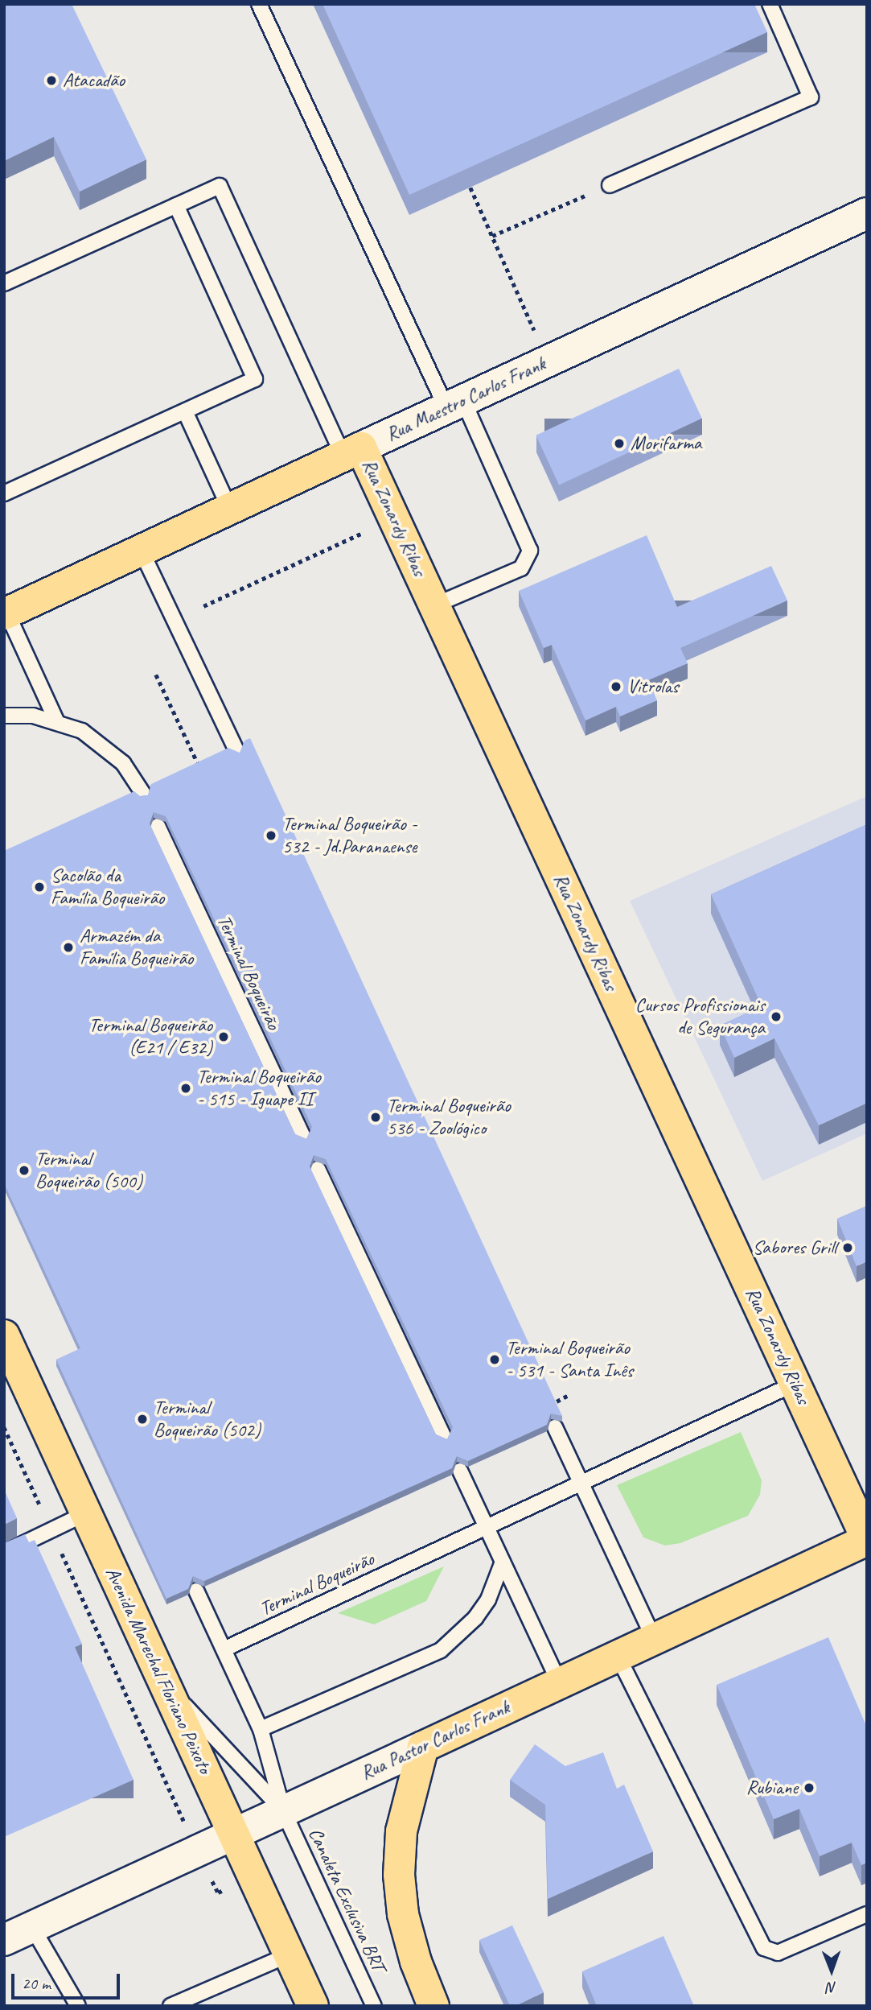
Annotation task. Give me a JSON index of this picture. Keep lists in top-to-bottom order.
{
  "streets": {
    "main road": [
      "Rua Maestro Carlos Frank",
      "Rua Zonardy Ribas",
      "Avenida Marechal Floriano Peixoto",
      "Rua Pastor Carlos Frank"
    ],
    "lane": ["Terminal Boqueirão", "Canaleta Exclusiva BRT"]
  },
  "crossings": [
    ["Rua Maestro Carlos Frank", "Rua Zonardy Ribas"],
    ["Rua Zonardy Ribas", "Terminal Boqueirão"],
    ["Rua Zonardy Ribas", "Rua Pastor Carlos Frank"],
    ["Terminal Boqueirão", "Canaleta Exclusiva BRT"],
    ["Avenida Marechal Floriano Peixoto", "Rua Pastor Carlos Frank"],
    ["Avenida Marechal Floriano Peixoto", "Canaleta Exclusiva BRT"],
    ["Rua Pastor Carlos Frank", "Canaleta Exclusiva BRT"]
  ],
  "places": [
    "Atacadão",
    "Morifarma",
    "Vitrolas",
    "Terminal Boqueirão - 532 - Jd.Paranaense",
    "Sacolão da Família Boqueirão",
    "Armazém da Família Boqueirão",
    "Cursos Profissionais de Segurança",
    "Terminal Boqueirão (E21 / E32)",
    "Terminal Boqueirão - 515 - Iguape II",
    "Terminal Boqueirão 536 - Zoológico",
    "Terminal Boqueirão (500)",
    "Sabores Grill",
    "Terminal Boqueirão - 531 - Santa Inês",
    "Terminal Boqueirão (502)",
    "Rubiane"
  ],
  "scale_bar": "20 m",
  "north": "bottom"
}
